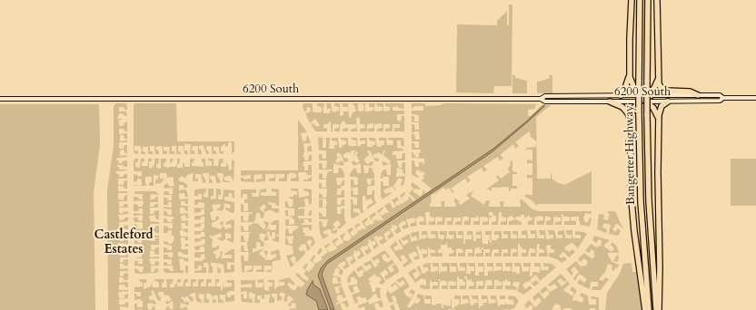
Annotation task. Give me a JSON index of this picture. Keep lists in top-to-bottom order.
{
  "streets": {
    "highway": ["Bangerter Highway"],
    "main road": ["6200 South"]
  },
  "districts": ["Castleford Estates"]
}
